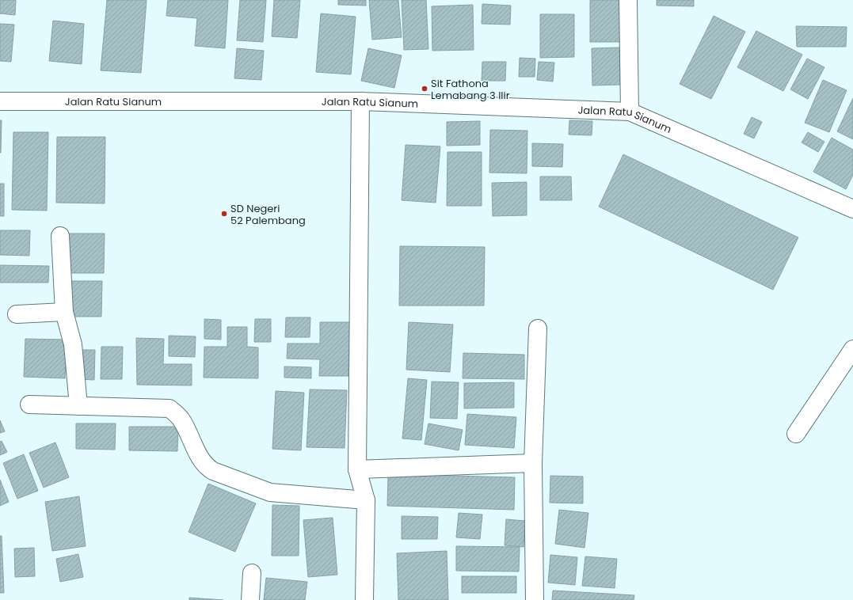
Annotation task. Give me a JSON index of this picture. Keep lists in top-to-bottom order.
{
  "streets": {
    "street": ["Jalan Ratu Sianum"]
  },
  "places": ["Sit Fathona Lemabang 3 Ilir", "SD Negeri 52 Palembang"]
}
